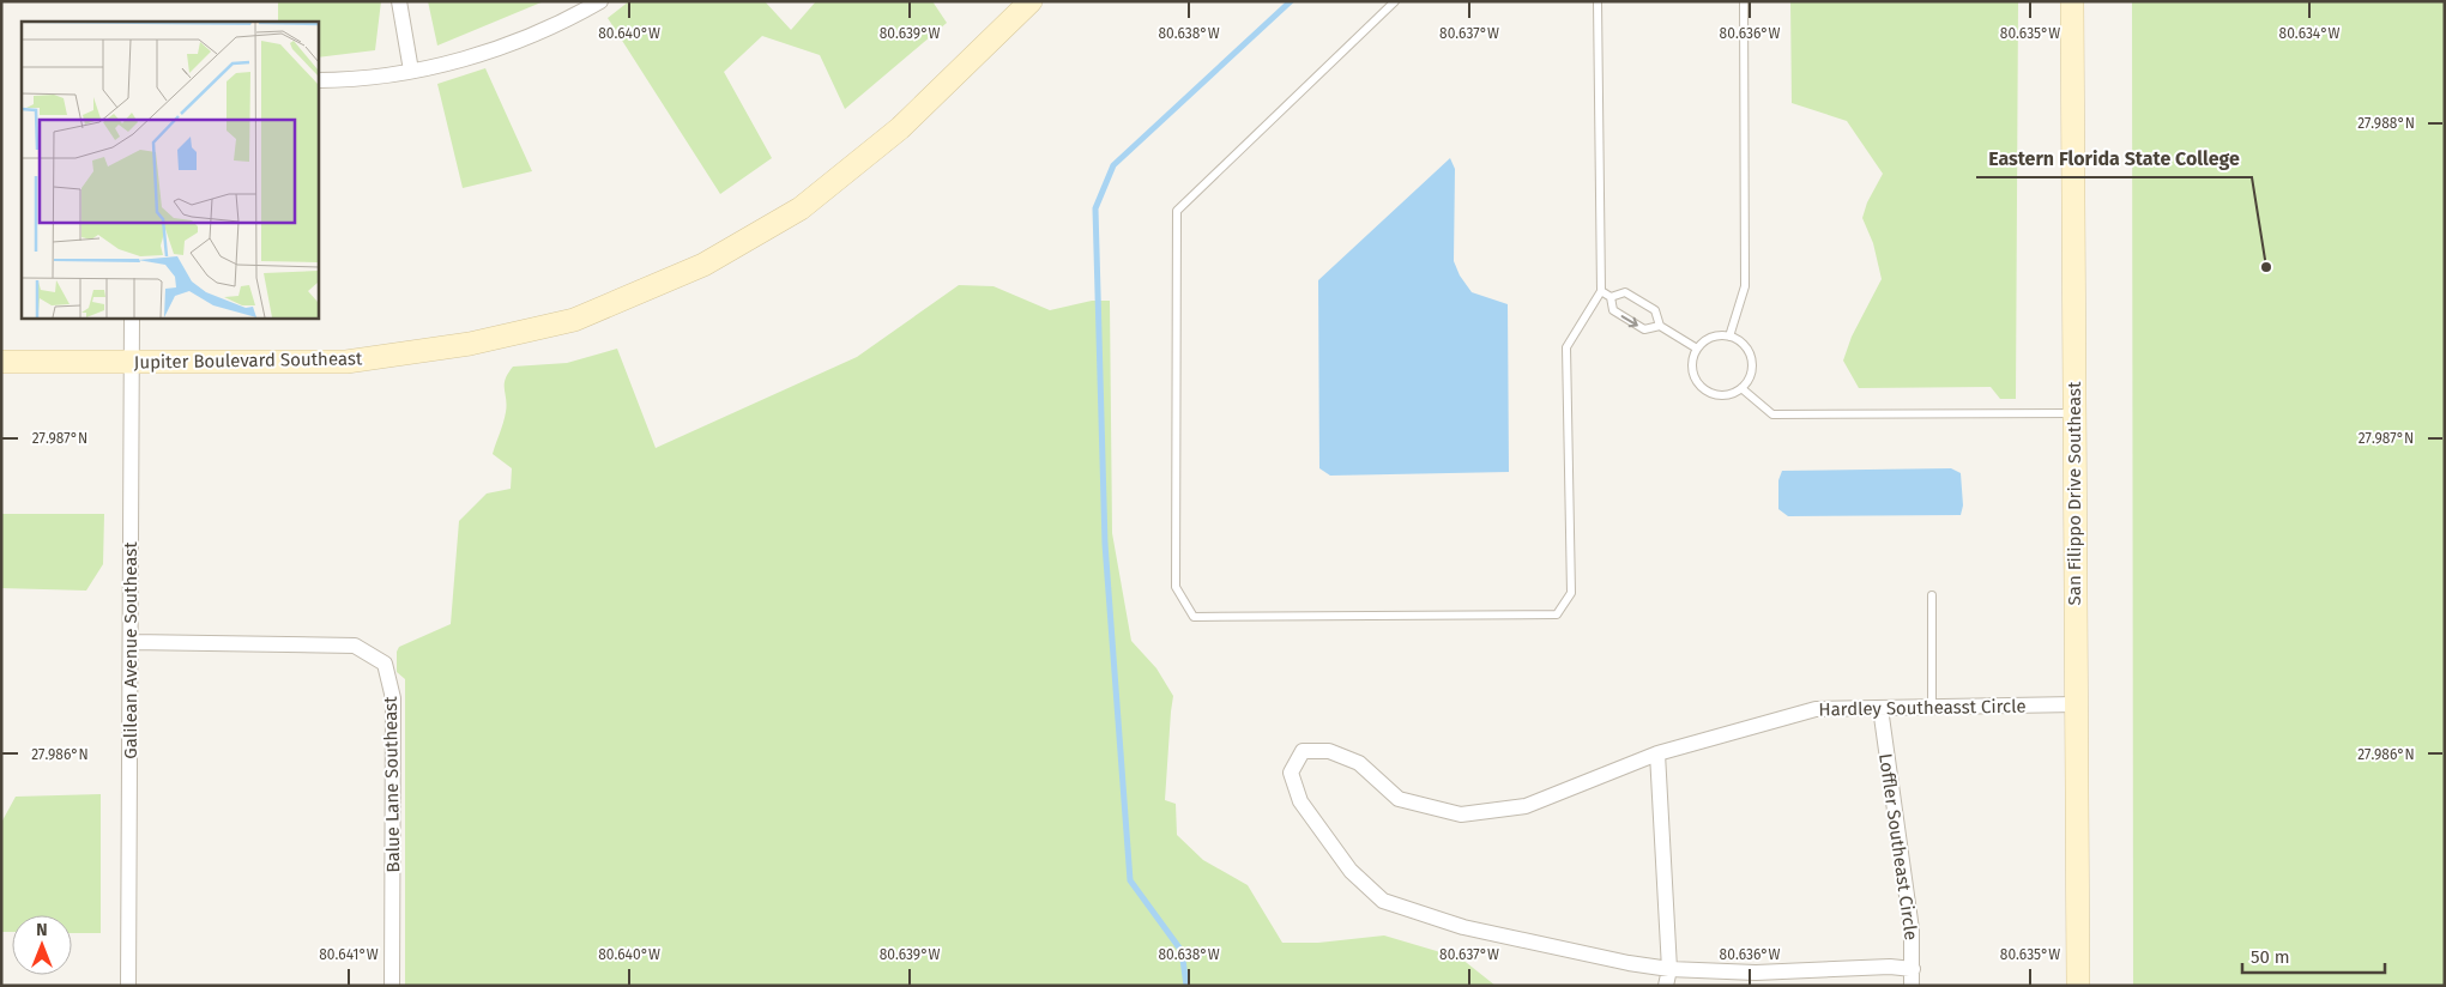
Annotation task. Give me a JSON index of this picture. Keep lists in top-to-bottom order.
{
  "streets": {
    "street": [
      "Jupiter Boulevard Southeast",
      "San Filippo Drive Southeast",
      "Galilean Avenue Southeast",
      "Hardley Southeasst Circle",
      "Balue Lane Southeast",
      "Loffler Southeast Circle"
    ]
  },
  "crossings": [
    ["Jupiter Boulevard Southeast", "Galilean Avenue Southeast"],
    ["San Filippo Drive Southeast", "Hardley Southeasst Circle"],
    ["Galilean Avenue Southeast", "Balue Lane Southeast"],
    ["Hardley Southeasst Circle", "Loffler Southeast Circle"]
  ],
  "places": ["Eastern Florida State College"],
  "scale_bar": "50 m",
  "north": "top",
  "coordinates": [
    "80.640°W",
    "80.639°W",
    "80.638°W",
    "80.637°W",
    "80.636°W",
    "80.635°W",
    "80.634°W",
    "27.988°N",
    "27.987°N",
    "27.986°N",
    "80.641°W"
  ]
}
